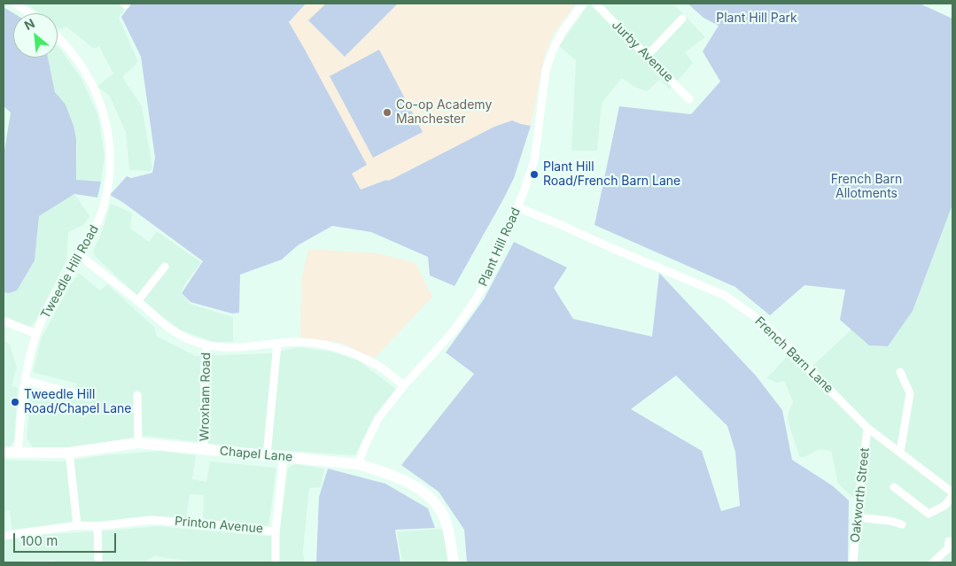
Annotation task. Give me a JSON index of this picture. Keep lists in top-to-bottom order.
{
  "streets": {
    "street": [
      "Jurby Avenue",
      "Plant Hill Road",
      "Tweedle Hill Road",
      "French Barn Lane",
      "Wroxham Road",
      "Chapel Lane",
      "Oakworth Street",
      "Printon Avenue"
    ]
  },
  "crossings": [
    ["Plant Hill Road", "French Barn Lane"],
    ["Plant Hill Road", "Chapel Lane"],
    ["Tweedle Hill Road", "Chapel Lane"],
    ["French Barn Lane", "Oakworth Street"],
    ["Wroxham Road", "Chapel Lane"]
  ],
  "parks": ["Plant Hill Park", "French Barn Allotments"],
  "places": ["Co-op Academy Manchester", "Plant Hill Road/French Barn Lane", "Tweedle Hill Road/Chapel Lane"],
  "scale_bar": "100 m",
  "north": "top left"
}
